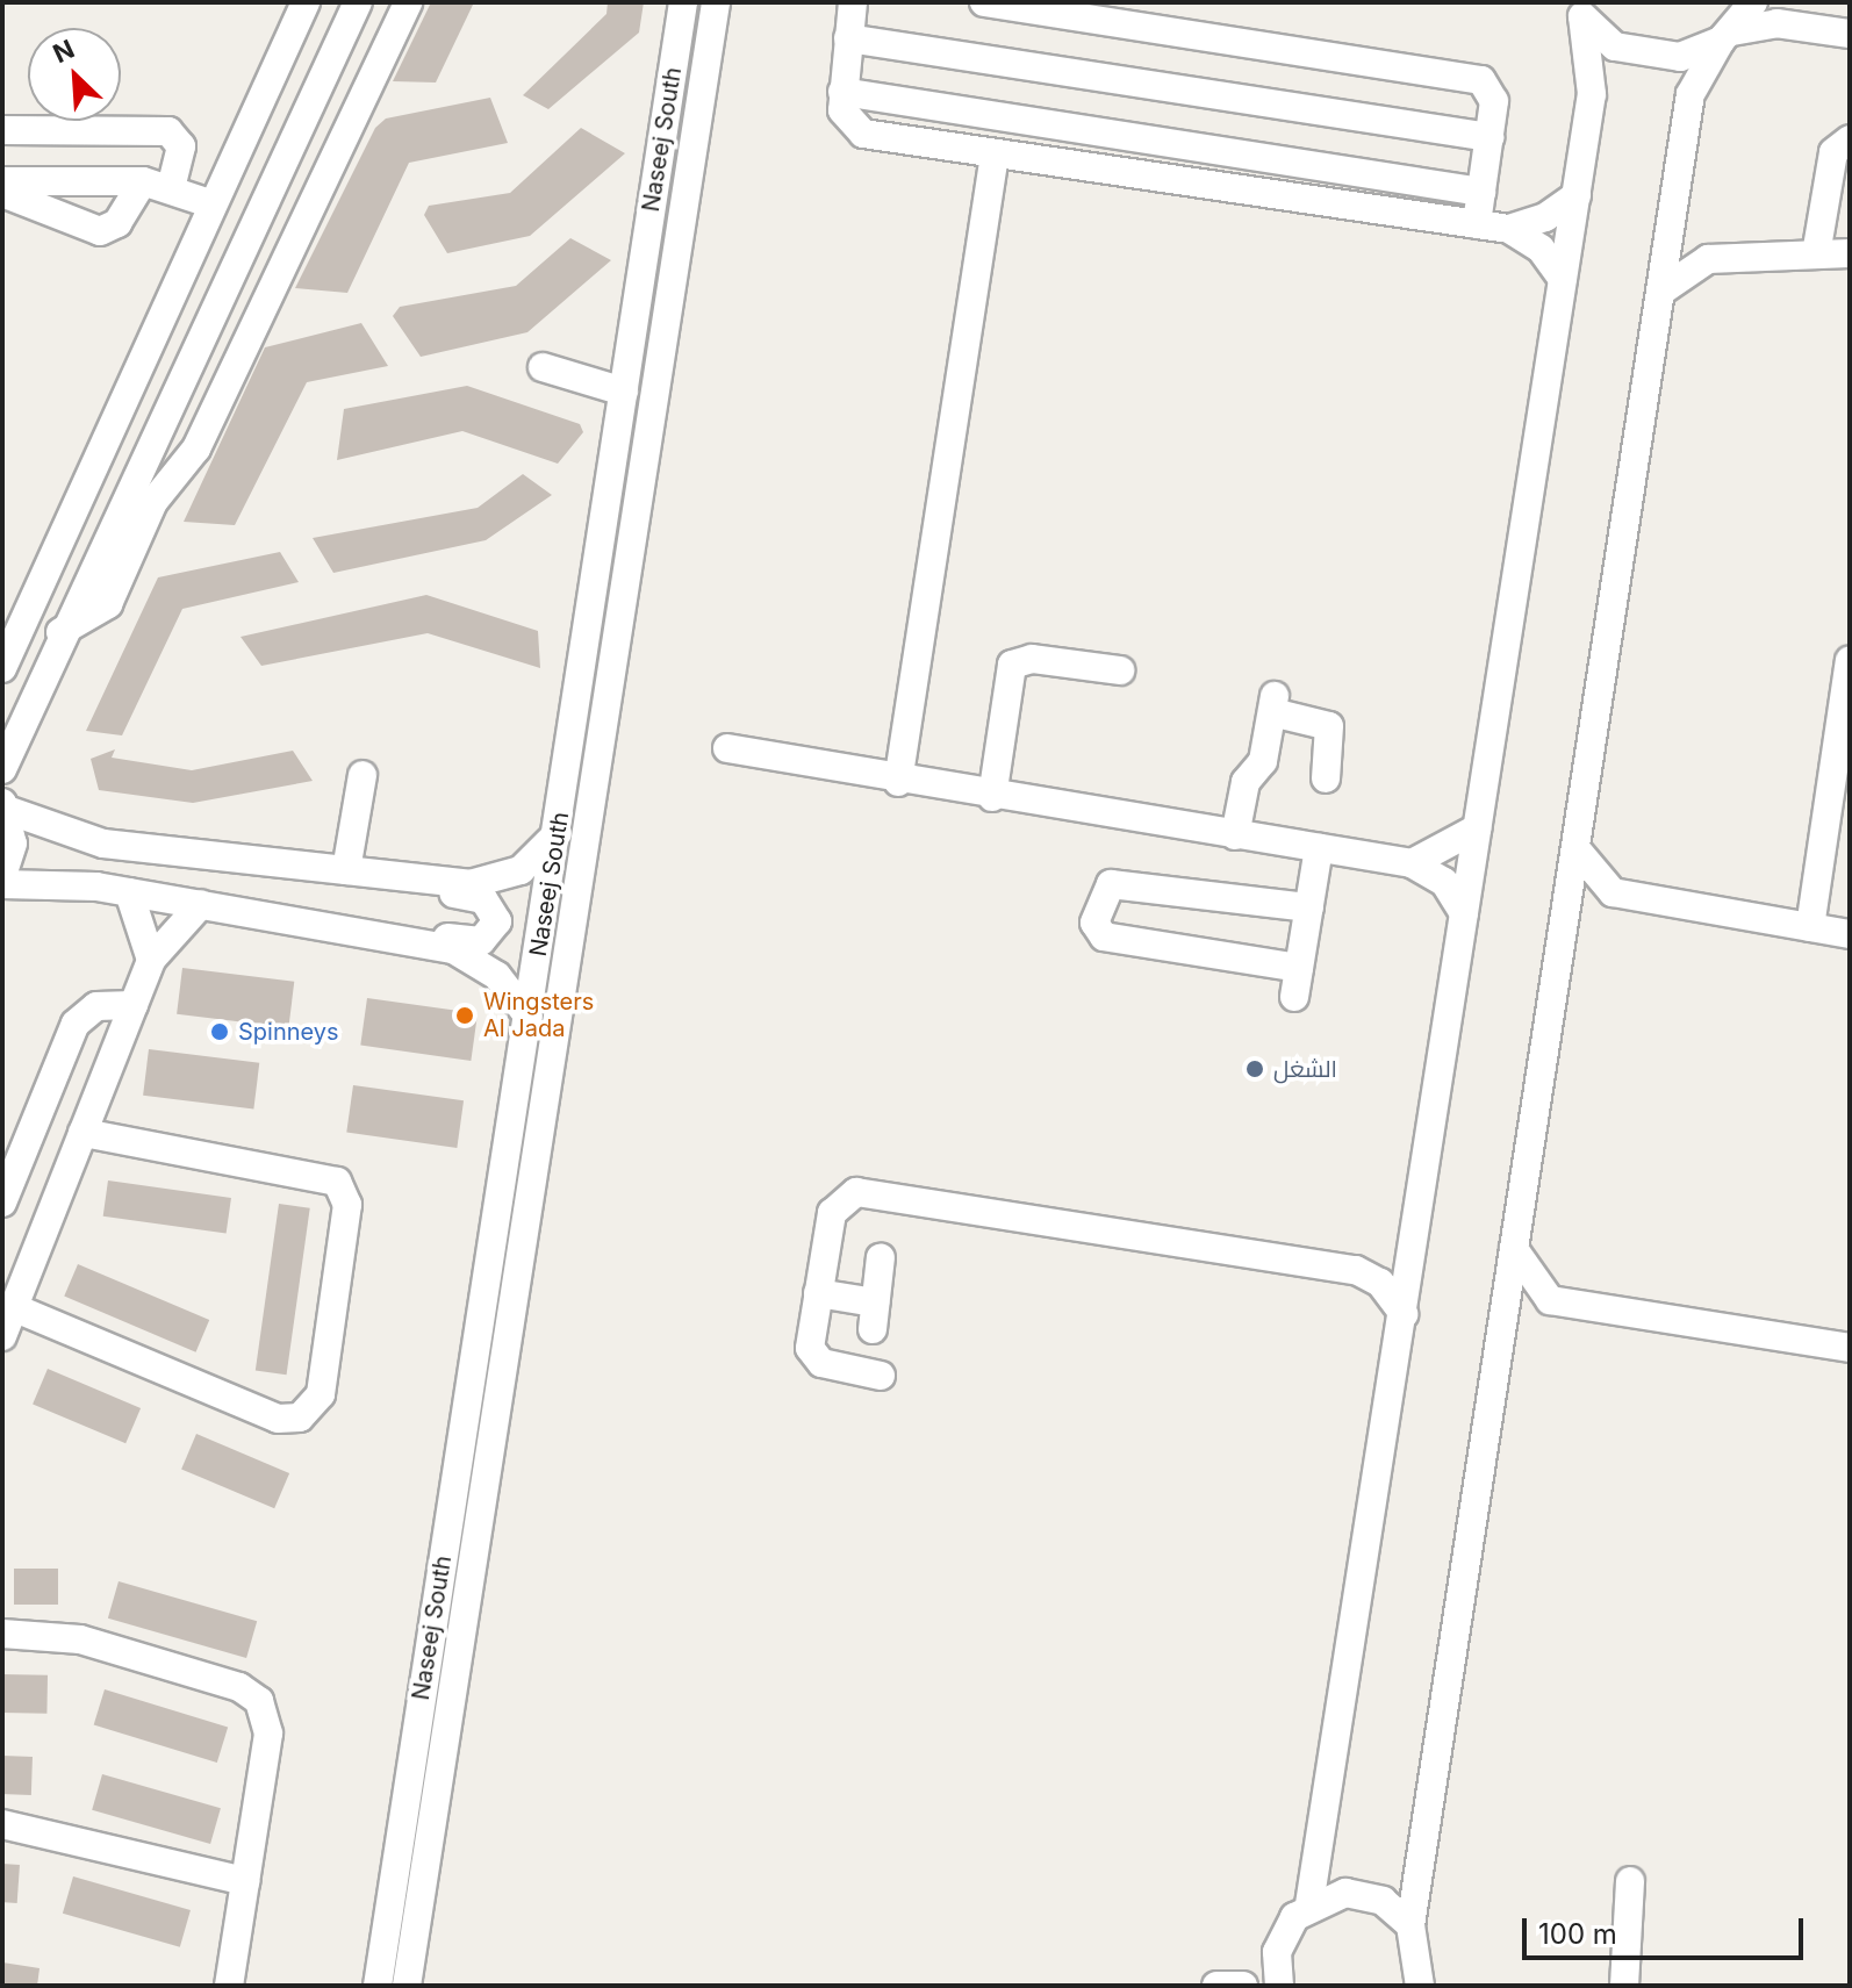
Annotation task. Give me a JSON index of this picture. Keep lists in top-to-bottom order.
{
  "streets": {
    "street": ["Naseej South"]
  },
  "places": ["Wingsters Al Jada", "Spinneys", "الشغل"],
  "scale_bar": "100 m",
  "north": "top left"
}
